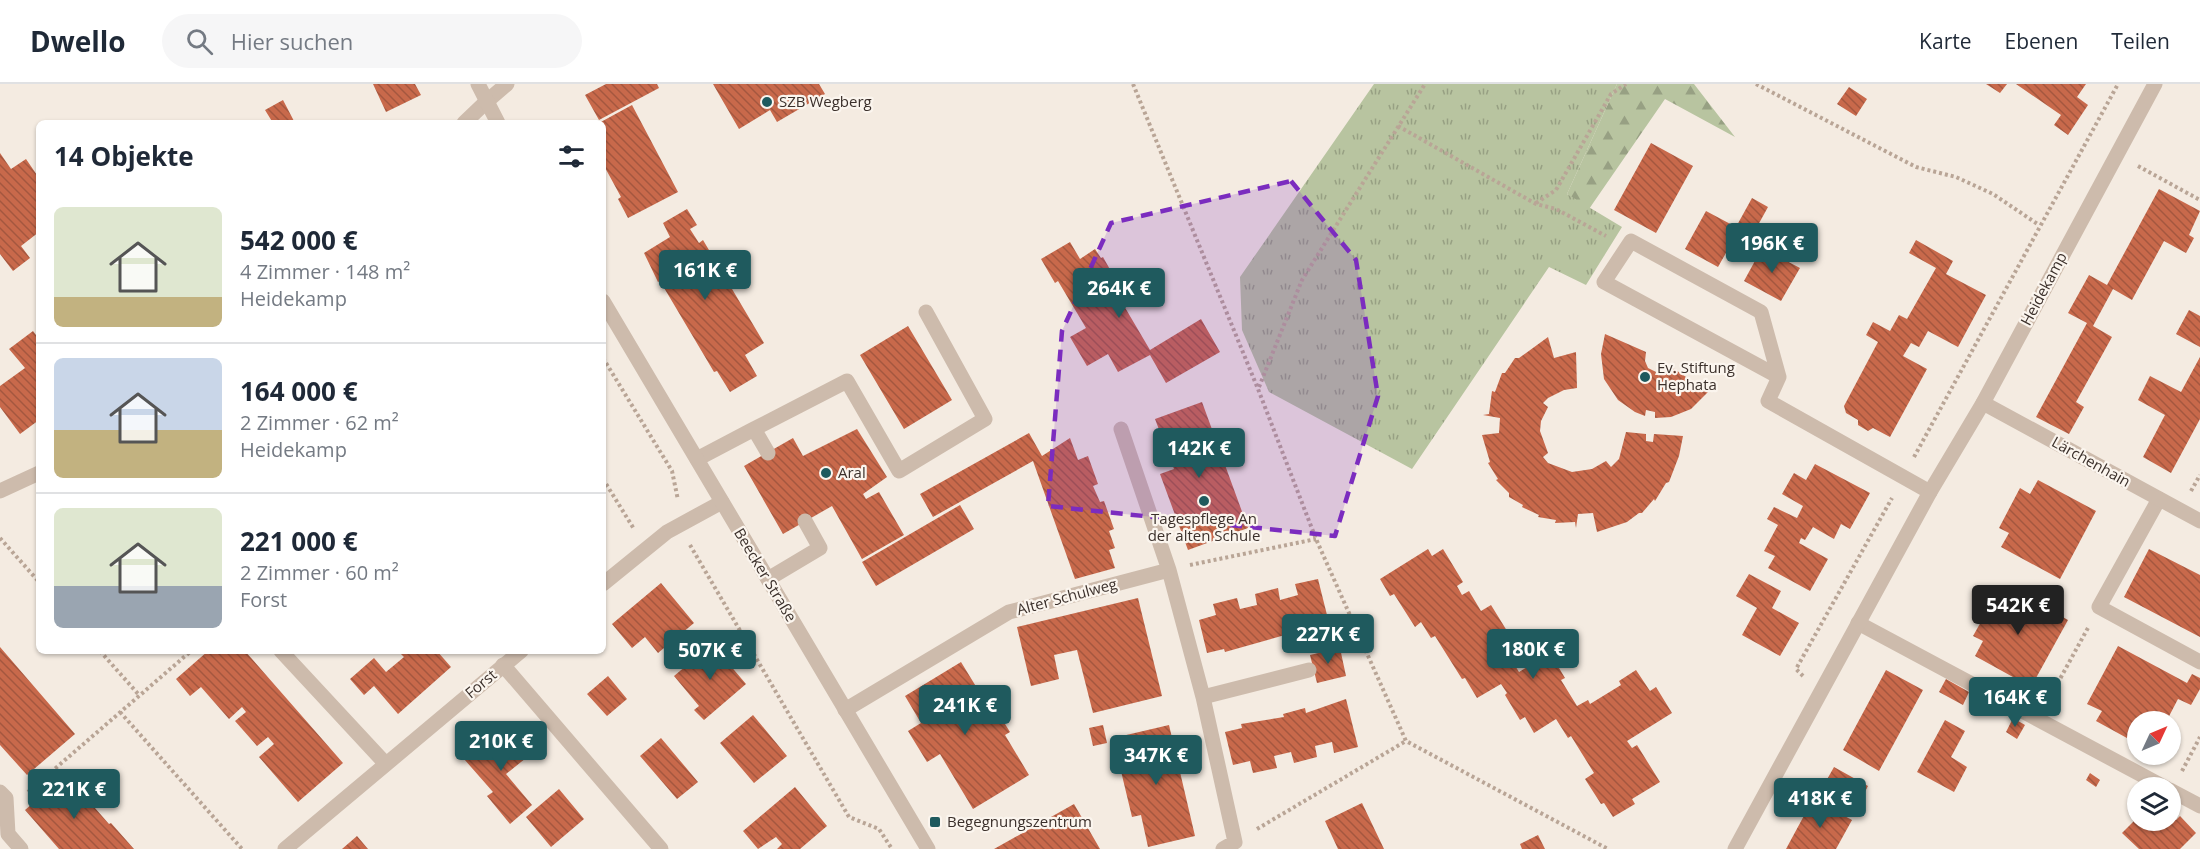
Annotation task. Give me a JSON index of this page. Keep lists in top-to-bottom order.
{
  "streets": {
    "street": [
      "Heidekamp",
      "Lärchenhain",
      "Beecker Straße",
      "Alter Schulweg",
      "Forst"
    ]
  },
  "crossings": [
    ["Heidekamp", "Lärchenhain"],
    ["Beecker Straße", "Alter Schulweg"]
  ],
  "places": {
    "other": [
      "SZB Wegberg",
      "Ev. Stiftung Hephata",
      "Aral",
      "Tagespflege An der alten Schule"
    ],
    "transit": ["Begegnungszentrum"]
  },
  "north": "top right",
  "page": {
    "header": "Dwello",
    "search": "Hier suchen",
    "nav": ["Karte", "Ebenen", "Teilen"],
    "heading": "14 Objekte",
    "list": [
      {
        "name": "542 000 €",
        "note": "4 Zimmer · 148 m² · Heidekamp"
      },
      {
        "name": "164 000 €",
        "note": "2 Zimmer · 62 m² · Heidekamp"
      },
      {
        "name": "221 000 €",
        "note": "2 Zimmer · 60 m² · Forst"
      }
    ],
    "price": [
      "196K €",
      "161K €",
      "264K €",
      "142K €",
      "542K €",
      "227K €",
      "180K €",
      "507K €",
      "164K €",
      "241K €",
      "210K €",
      "347K €",
      "221K €",
      "418K €"
    ]
  }
}
